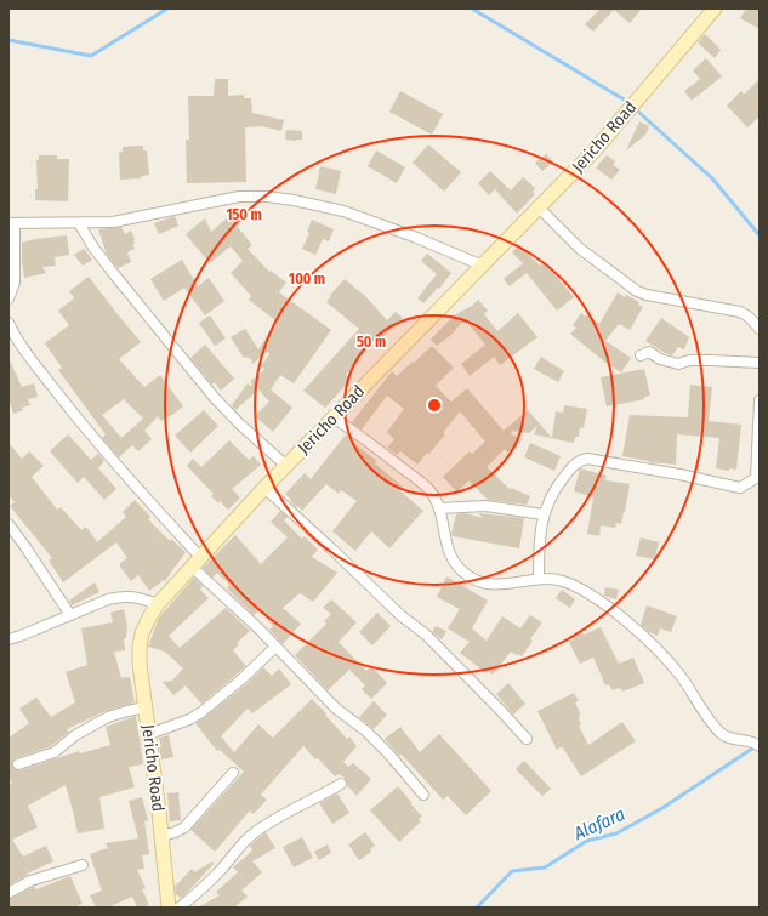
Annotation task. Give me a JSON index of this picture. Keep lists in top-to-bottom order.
{
  "streets": {
    "street": ["Jericho Road"]
  },
  "water": ["Alafara"],
  "rings": ["150 m", "100 m", "50 m"]
}
